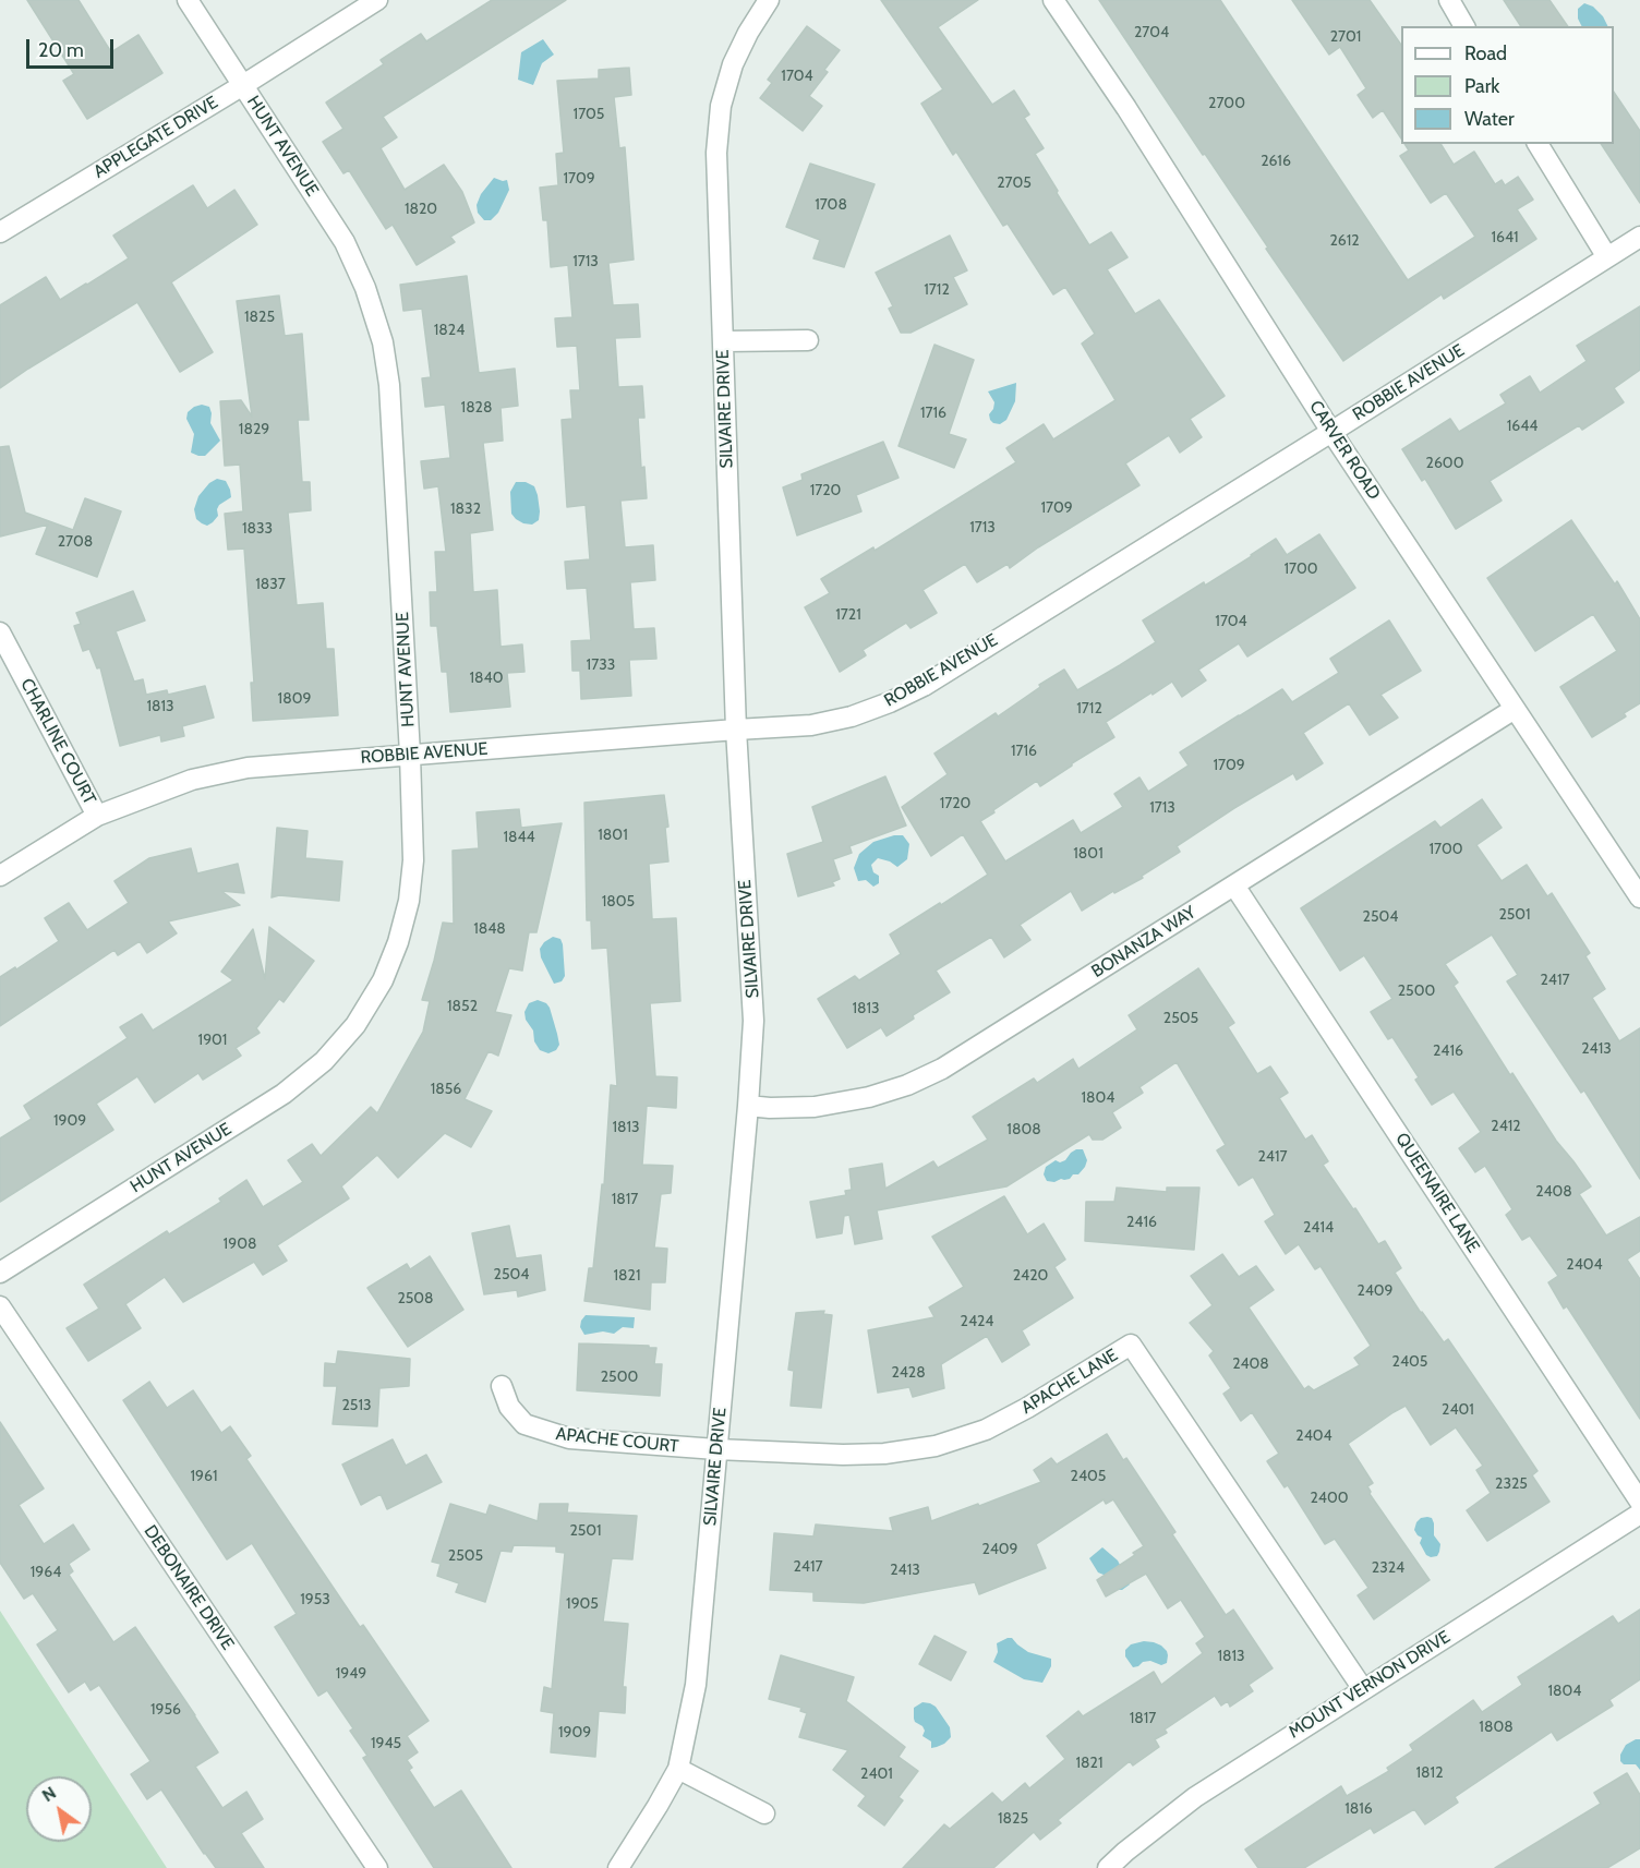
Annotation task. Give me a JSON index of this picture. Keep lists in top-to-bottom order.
{
  "streets": {
    "street": [
      "APPLEGATE DRIVE",
      "HUNT AVENUE",
      "ROBBIE AVENUE",
      "SILVAIRE DRIVE",
      "CARVER ROAD",
      "CHARLINE COURT",
      "BONANZA WAY",
      "QUEENAIRE LANE",
      "APACHE LANE",
      "APACHE COURT",
      "DEBONAIRE DRIVE",
      "MOUNT VERNON DRIVE"
    ]
  },
  "crossings": [
    ["APPLEGATE DRIVE", "HUNT AVENUE"],
    ["HUNT AVENUE", "ROBBIE AVENUE"],
    ["ROBBIE AVENUE", "SILVAIRE DRIVE"],
    ["ROBBIE AVENUE", "CARVER ROAD"],
    ["ROBBIE AVENUE", "CHARLINE COURT"],
    ["SILVAIRE DRIVE", "BONANZA WAY"],
    ["SILVAIRE DRIVE", "APACHE LANE"],
    ["SILVAIRE DRIVE", "APACHE COURT"],
    ["CARVER ROAD", "BONANZA WAY"],
    ["BONANZA WAY", "QUEENAIRE LANE"],
    ["APACHE LANE", "APACHE COURT"],
    ["APACHE LANE", "MOUNT VERNON DRIVE"]
  ],
  "house_numbers": [
    "2704",
    "2701",
    "1704",
    "2700",
    "1705",
    "2616",
    "1709",
    "2705",
    "1708",
    "1820",
    "1641",
    "2612",
    "1713",
    "1712",
    "1825",
    "1824",
    "1828",
    "1716",
    "1644",
    "1829",
    "2600",
    "1720",
    "1709",
    "1832",
    "1713",
    "1833",
    "2708",
    "1700",
    "1837",
    "1721",
    "1704",
    "1733",
    "1840",
    "1809",
    "1813",
    "1712",
    "1716",
    "1709",
    "1720",
    "1713",
    "1801",
    "1844",
    "1700",
    "1801",
    "1805",
    "2501",
    "2504",
    "1848",
    "2417",
    "2500",
    "1852",
    "1813",
    "2505",
    "1901",
    "2413",
    "2416",
    "1856",
    "1804",
    "1909",
    "2412",
    "1813",
    "1808",
    "2417",
    "2408",
    "1817",
    "2416",
    "2414",
    "1908",
    "2404",
    "2504",
    "1821",
    "2420",
    "2409",
    "2508",
    "2424",
    "2405",
    "2408",
    "2428",
    "2500",
    "2513",
    "2401",
    "2404",
    "1961",
    "2405",
    "2325",
    "2400",
    "2501",
    "2409",
    "2505",
    "2417",
    "2324",
    "2413",
    "1964",
    "1953",
    "1905",
    "1813",
    "1949",
    "1804",
    "1956",
    "1817",
    "1808",
    "1909",
    "1945",
    "1821",
    "1812",
    "2401",
    "1816",
    "1825"
  ],
  "legend": ["Road", "Park", "Water"],
  "scale_bar": "20 m",
  "north": "top left"
}
